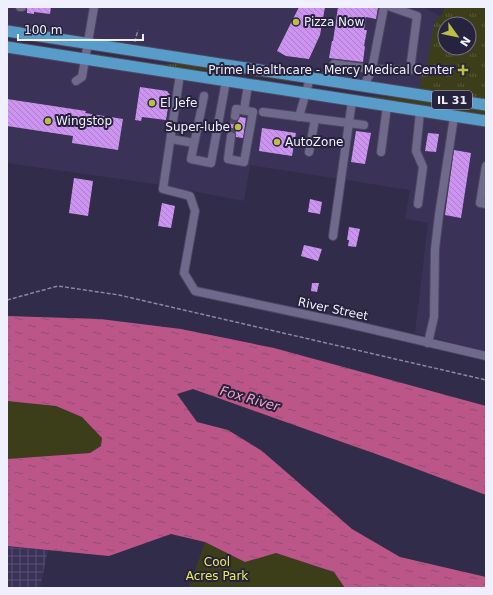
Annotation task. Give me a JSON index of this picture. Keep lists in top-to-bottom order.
{
  "streets": {
    "main road": ["IL 31"],
    "street": ["River Street"]
  },
  "water": ["Fox River"],
  "parks": ["Cool Acres Park"],
  "places": {
    "other": [
      "Pizza Now",
      "El Jefe",
      "Wingstop",
      "Super-lube",
      "AutoZone"
    ],
    "health": ["Prime Healthcare - Mercy Medical Center"]
  },
  "scale_bar": "100 m",
  "north": "bottom right"
}
